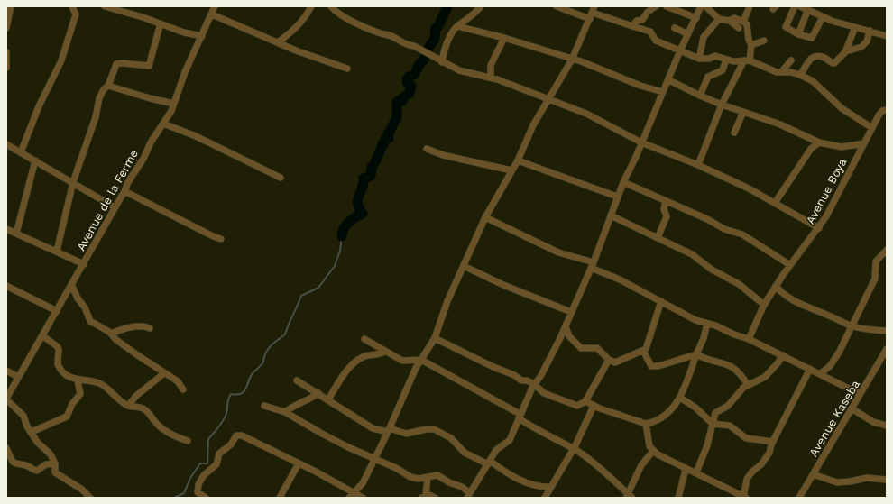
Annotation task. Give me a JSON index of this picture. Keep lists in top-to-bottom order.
{
  "streets": {
    "street": ["Avenue Boya", "Avenue de la Ferme", "Avenue Kaseba"]
  }
}
